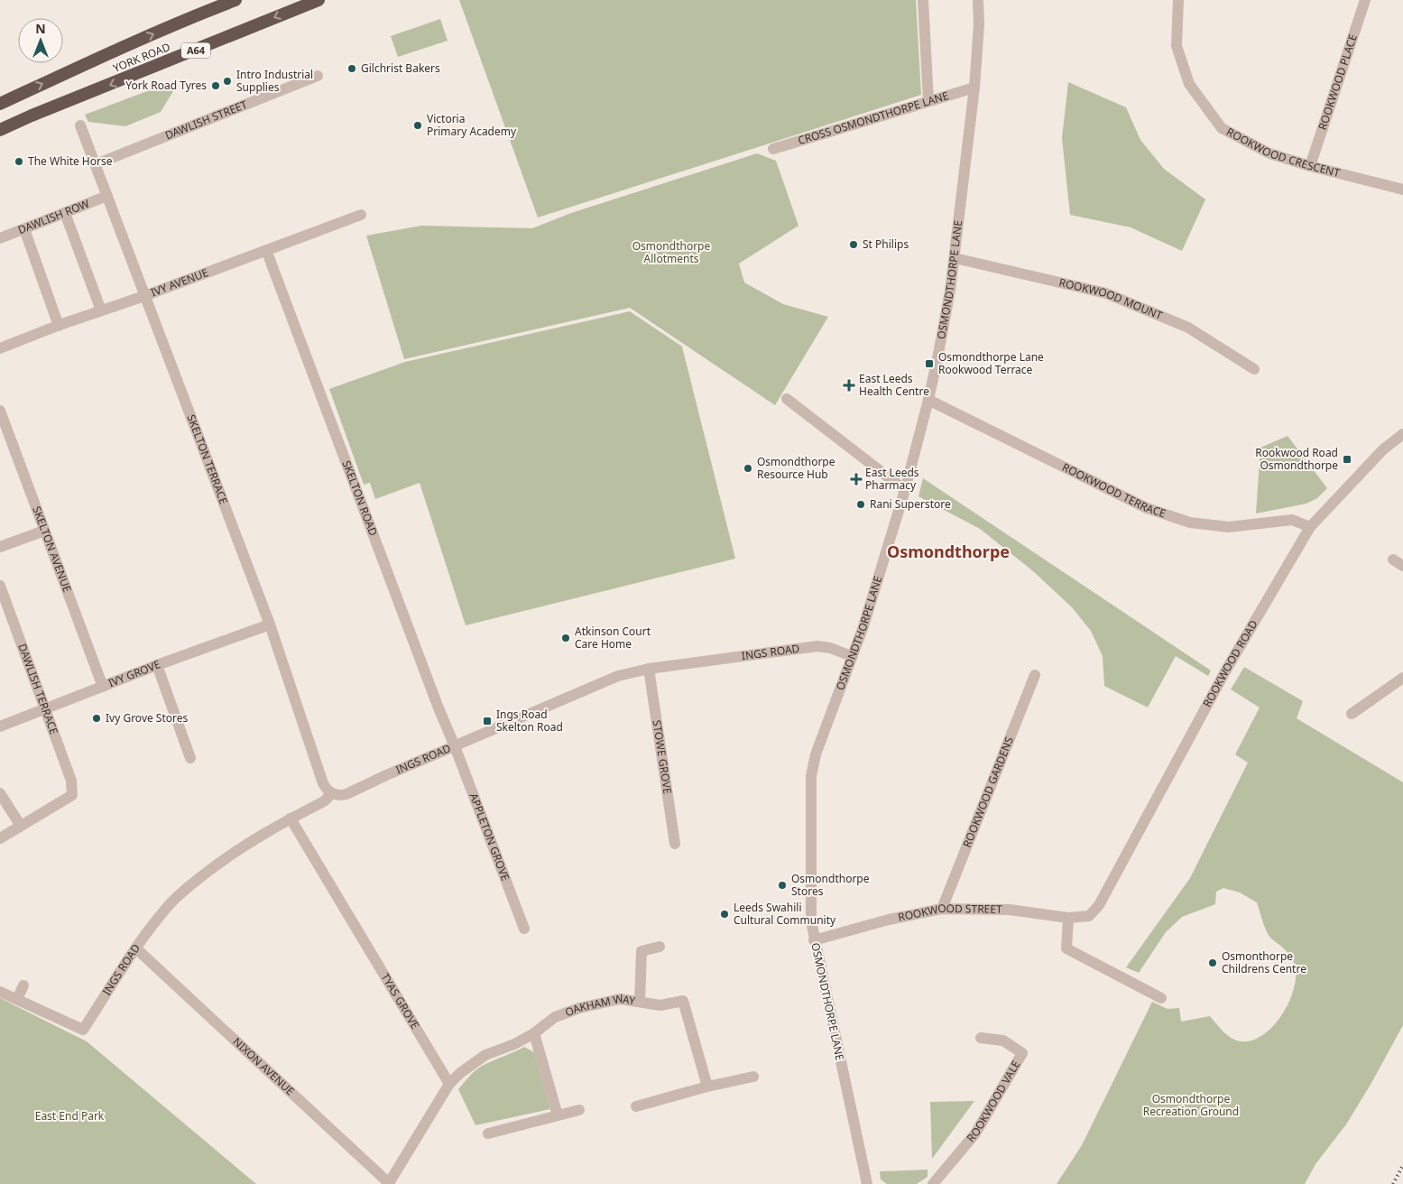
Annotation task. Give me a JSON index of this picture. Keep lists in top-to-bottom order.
{
  "streets": {
    "highway": ["A64", "YORK ROAD"],
    "street": [
      "ROOKWOOD PLACE",
      "CROSS OSMONDTHORPE LANE",
      "DAWLISH STREET",
      "ROOKWOOD CRESCENT",
      "DAWLISH ROW",
      "OSMONDTHORPE LANE",
      "IVY AVENUE",
      "ROOKWOOD MOUNT",
      "SKELTON TERRACE",
      "ROOKWOOD TERRACE",
      "SKELTON ROAD",
      "SKELTON AVENUE",
      "INGS ROAD",
      "ROOKWOOD ROAD",
      "IVY GROVE",
      "DAWLISH TERRACE",
      "STOWE GROVE",
      "ROOKWOOD GARDENS",
      "APPLETON GROVE",
      "ROOKWOOD STREET",
      "TYAS GROVE",
      "OAKHAM WAY",
      "NIXON AVENUE",
      "ROOKWOOD VALE"
    ]
  },
  "crossings": [
    ["ROOKWOOD PLACE", "ROOKWOOD CRESCENT"],
    ["CROSS OSMONDTHORPE LANE", "OSMONDTHORPE LANE"],
    ["DAWLISH STREET", "SKELTON TERRACE"],
    ["DAWLISH ROW", "SKELTON TERRACE"],
    ["OSMONDTHORPE LANE", "ROOKWOOD MOUNT"],
    ["OSMONDTHORPE LANE", "ROOKWOOD TERRACE"],
    ["OSMONDTHORPE LANE", "INGS ROAD"],
    ["OSMONDTHORPE LANE", "ROOKWOOD STREET"],
    ["IVY AVENUE", "SKELTON TERRACE"],
    ["IVY AVENUE", "SKELTON ROAD"],
    ["SKELTON TERRACE", "INGS ROAD"],
    ["SKELTON TERRACE", "IVY GROVE"],
    ["ROOKWOOD TERRACE", "ROOKWOOD ROAD"],
    ["SKELTON ROAD", "INGS ROAD"],
    ["SKELTON ROAD", "APPLETON GROVE"],
    ["SKELTON AVENUE", "IVY GROVE"],
    ["INGS ROAD", "STOWE GROVE"],
    ["INGS ROAD", "APPLETON GROVE"],
    ["INGS ROAD", "TYAS GROVE"],
    ["INGS ROAD", "NIXON AVENUE"],
    ["ROOKWOOD ROAD", "ROOKWOOD STREET"],
    ["IVY GROVE", "DAWLISH TERRACE"],
    ["ROOKWOOD GARDENS", "ROOKWOOD STREET"],
    ["TYAS GROVE", "OAKHAM WAY"]
  ],
  "districts": ["Osmondthorpe"],
  "parks": ["Osmondthorpe Allotments", "Osmondthorpe Recreation Ground", "East End Park"],
  "places": {
    "other": [
      "Gilchrist Bakers",
      "Intro Industrial Supplies",
      "York Road Tyres",
      "Victoria Primary Academy",
      "The White Horse",
      "St Philips",
      "Osmondthorpe Resource Hub",
      "Rani Superstore",
      "Atkinson Court Care Home",
      "Ivy Grove Stores",
      "Osmondthorpe Stores",
      "Leeds Swahili Cultural Community",
      "Osmonthorpe Childrens Centre"
    ],
    "transit": ["Osmondthorpe Lane Rookwood Terrace", "Rookwood Road Osmondthorpe", "Ings Road Skelton Road"],
    "health": ["East Leeds Health Centre", "East Leeds Pharmacy"]
  },
  "north": "top"
}
